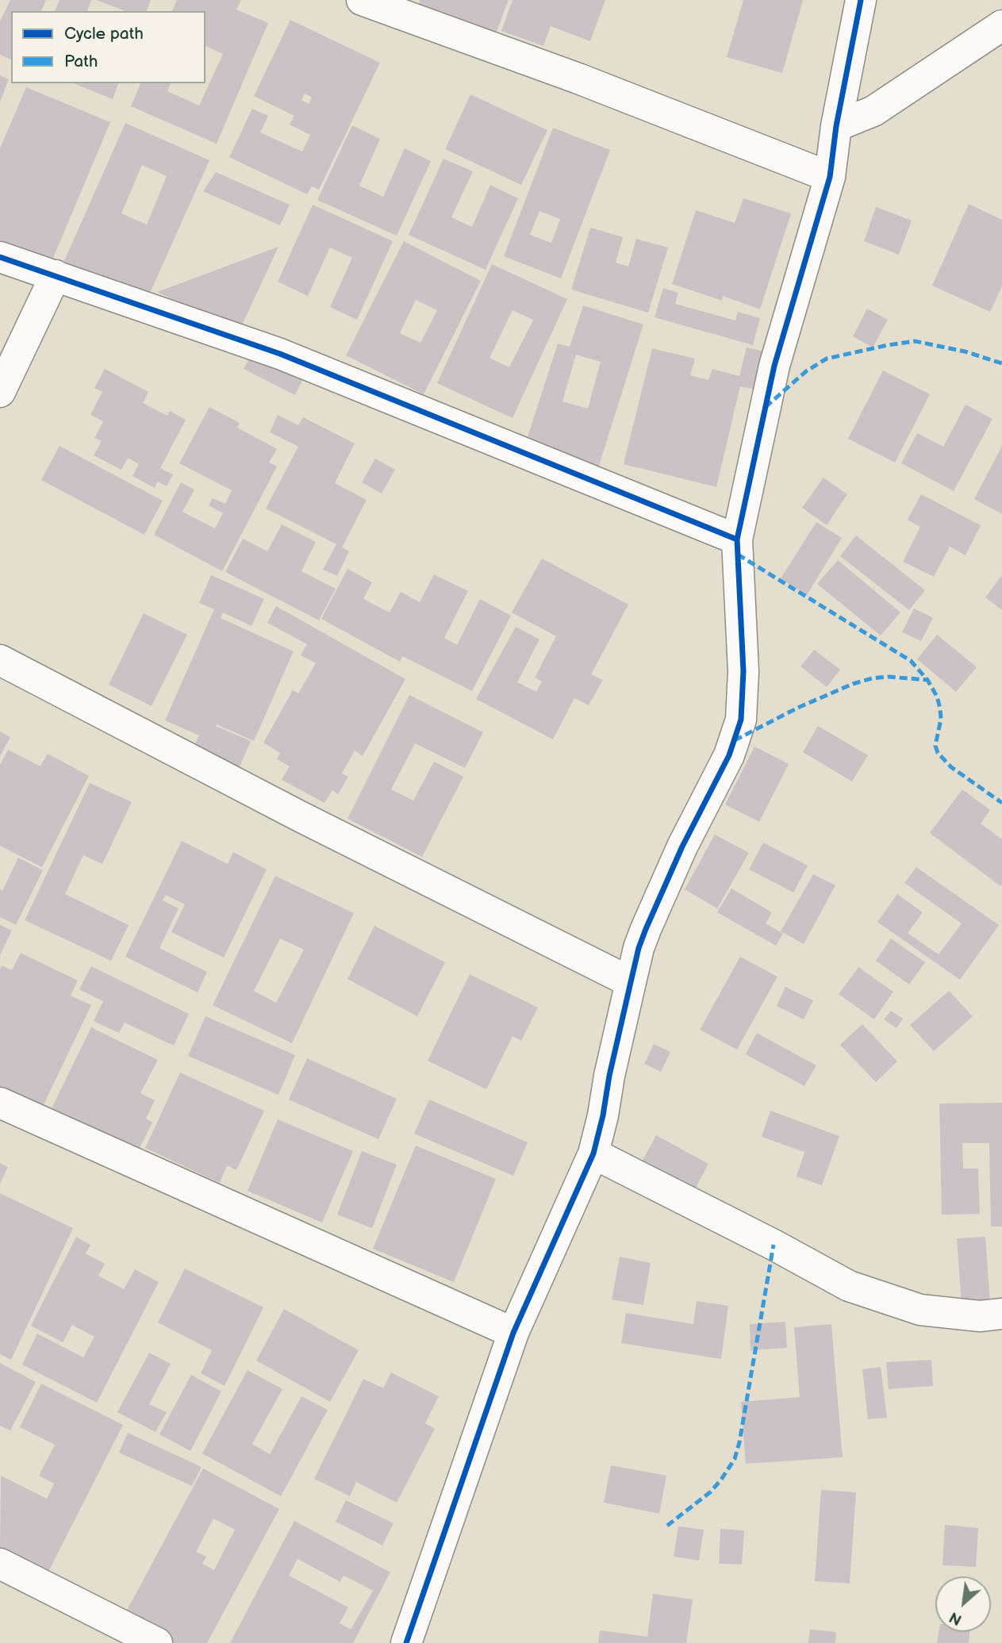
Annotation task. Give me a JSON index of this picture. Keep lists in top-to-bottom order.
{
  "legend": ["Cycle path", "Path"],
  "north": "bottom left"
}
